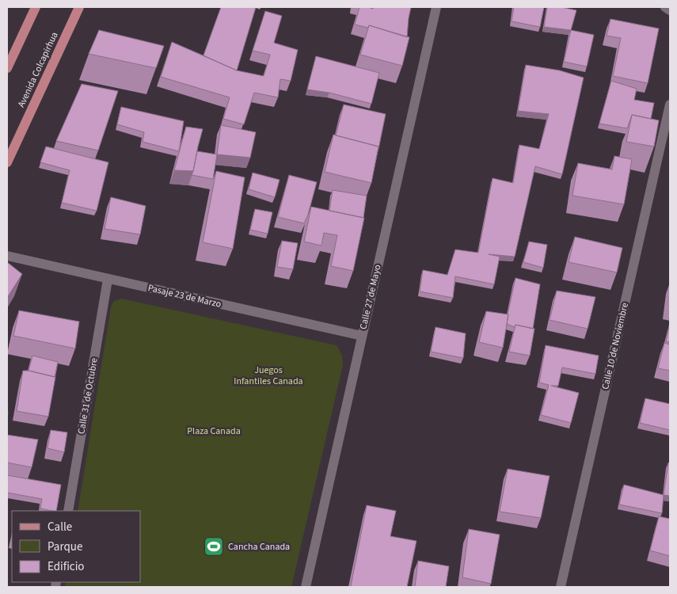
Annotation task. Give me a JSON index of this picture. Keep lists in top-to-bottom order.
{
  "streets": {
    "main road": ["Avenida Colcapirhua"],
    "street": [
      "Pasaje 23 de Marzo",
      "Calle 27 de Mayo",
      "Calle 10 de Noviembre",
      "Calle 31 de Octubre"
    ]
  },
  "crossings": [
    ["Pasaje 23 de Marzo", "Calle 27 de Mayo"],
    ["Pasaje 23 de Marzo", "Calle 31 de Octubre"]
  ],
  "parks": ["Juegos Infantiles Canada", "Plaza Canada"],
  "places": {
    "sports": ["Cancha Canada"]
  },
  "legend": ["Calle", "Parque", "Edificio"]
}
